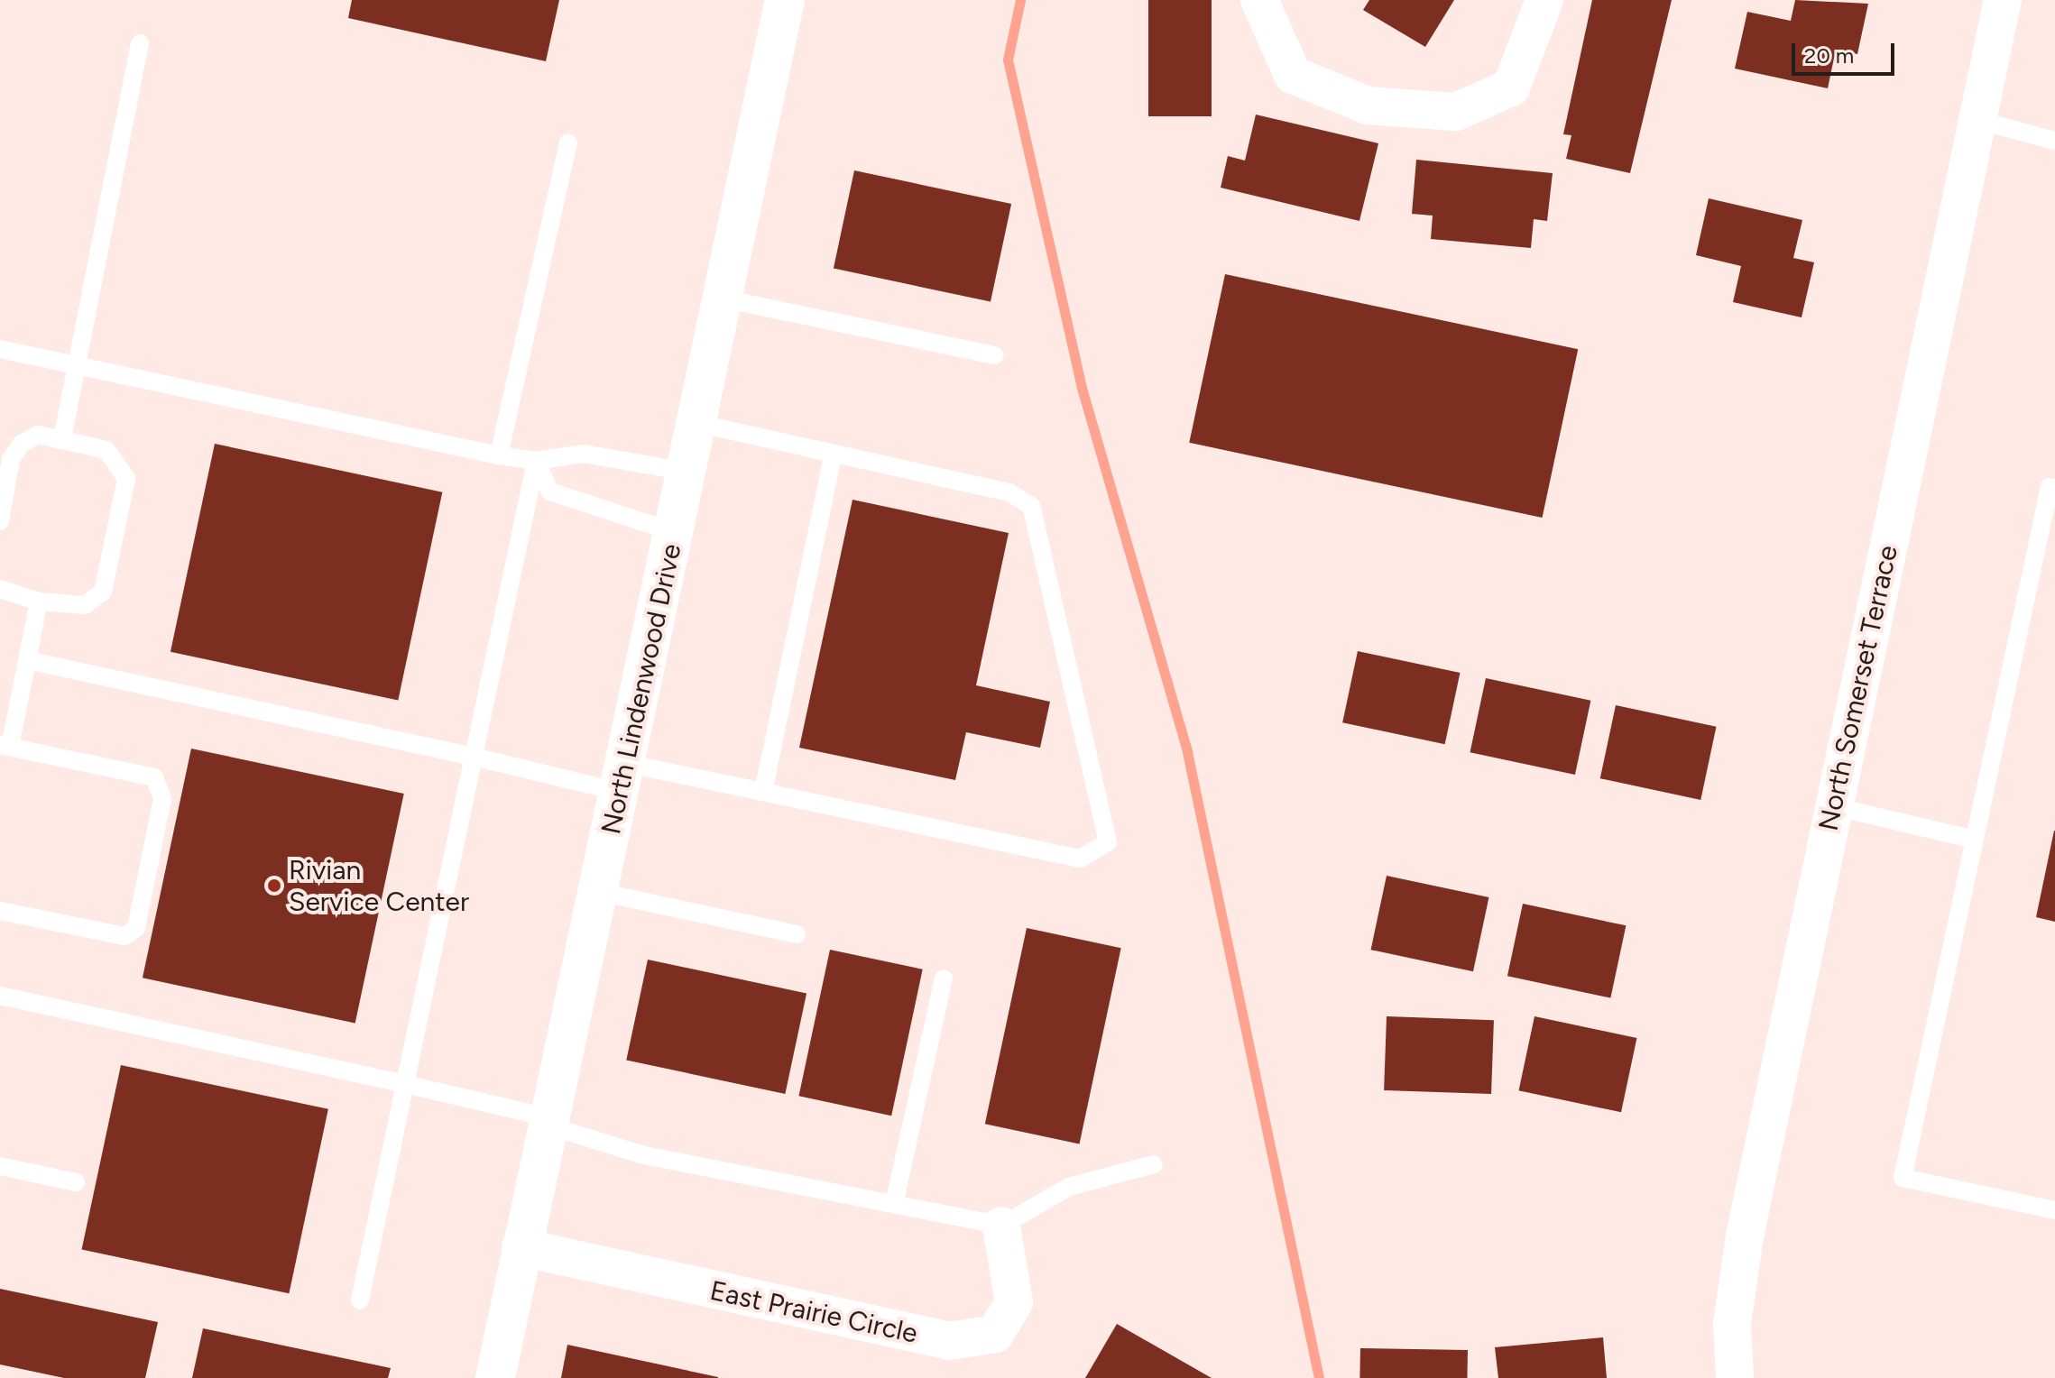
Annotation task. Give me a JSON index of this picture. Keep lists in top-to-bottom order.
{
  "streets": {
    "street": ["North Somerset Terrace", "North Lindenwood Drive", "East Prairie Circle"]
  },
  "crossings": [
    ["North Lindenwood Drive", "East Prairie Circle"]
  ],
  "places": ["Rivian Service Center"],
  "scale_bar": "20 m"
}
